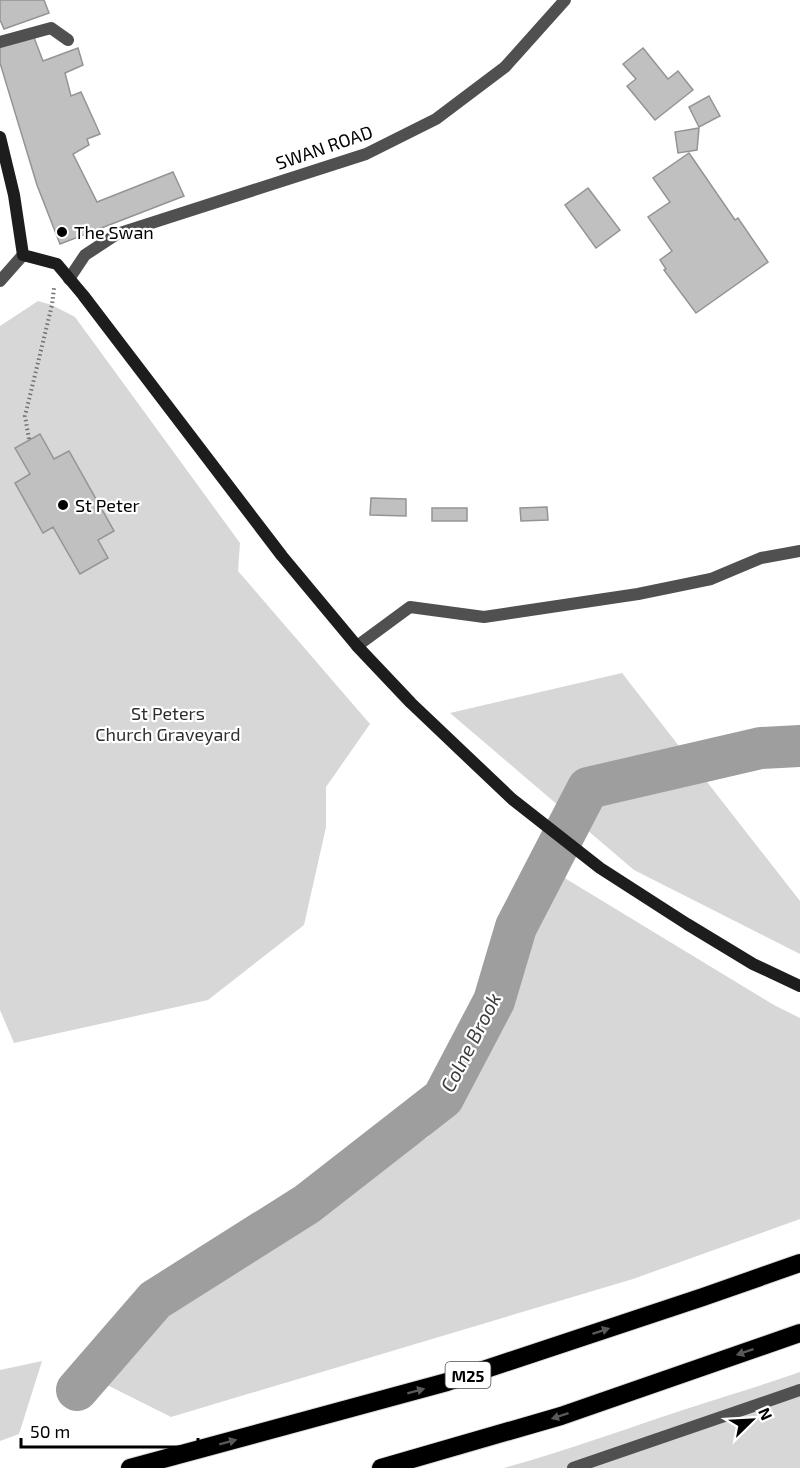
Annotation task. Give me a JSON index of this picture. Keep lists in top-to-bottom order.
{
  "streets": {
    "highway": ["M25"],
    "street": ["SWAN ROAD"]
  },
  "water": ["Colne Brook"],
  "parks": ["St Peters Church Graveyard"],
  "places": ["The Swan", "St Peter"],
  "scale_bar": "50 m",
  "north": "top right"
}
